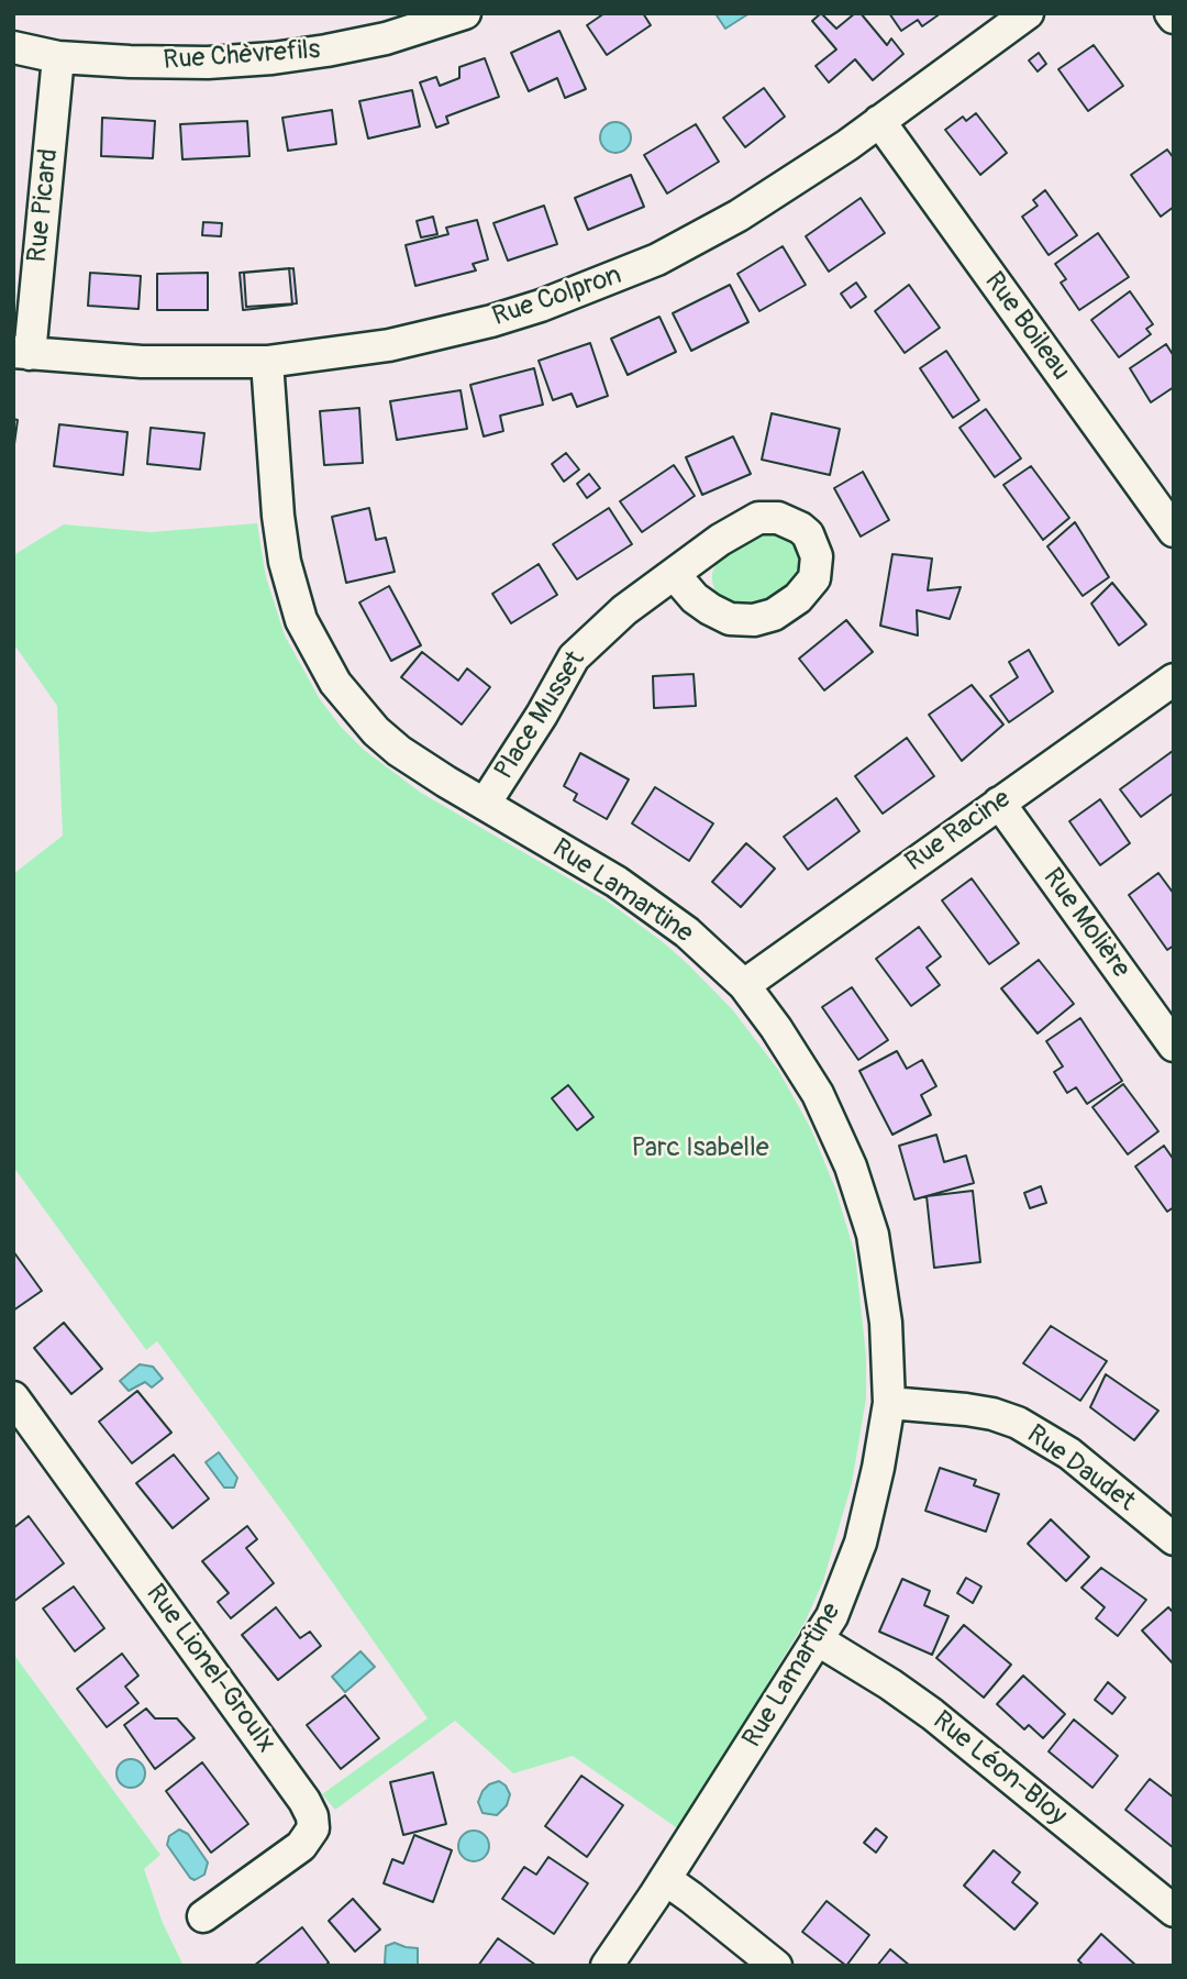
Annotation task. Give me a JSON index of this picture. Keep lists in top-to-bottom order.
{
  "streets": {
    "street": [
      "Rue Chèvrefils",
      "Rue Picard",
      "Rue Colpron",
      "Rue Boileau",
      "Place Musset",
      "Rue Racine",
      "Rue Lamartine",
      "Rue Molière",
      "Rue Daudet",
      "Rue Lionel-Groulx",
      "Rue Léon-Bloy"
    ]
  },
  "crossings": [
    ["Rue Chèvrefils", "Rue Picard"],
    ["Rue Picard", "Rue Colpron"],
    ["Rue Colpron", "Rue Boileau"],
    ["Rue Colpron", "Rue Lamartine"],
    ["Place Musset", "Rue Lamartine"],
    ["Rue Racine", "Rue Lamartine"],
    ["Rue Racine", "Rue Molière"],
    ["Rue Lamartine", "Rue Daudet"],
    ["Rue Lamartine", "Rue Léon-Bloy"]
  ],
  "parks": ["Parc Isabelle"]
}
